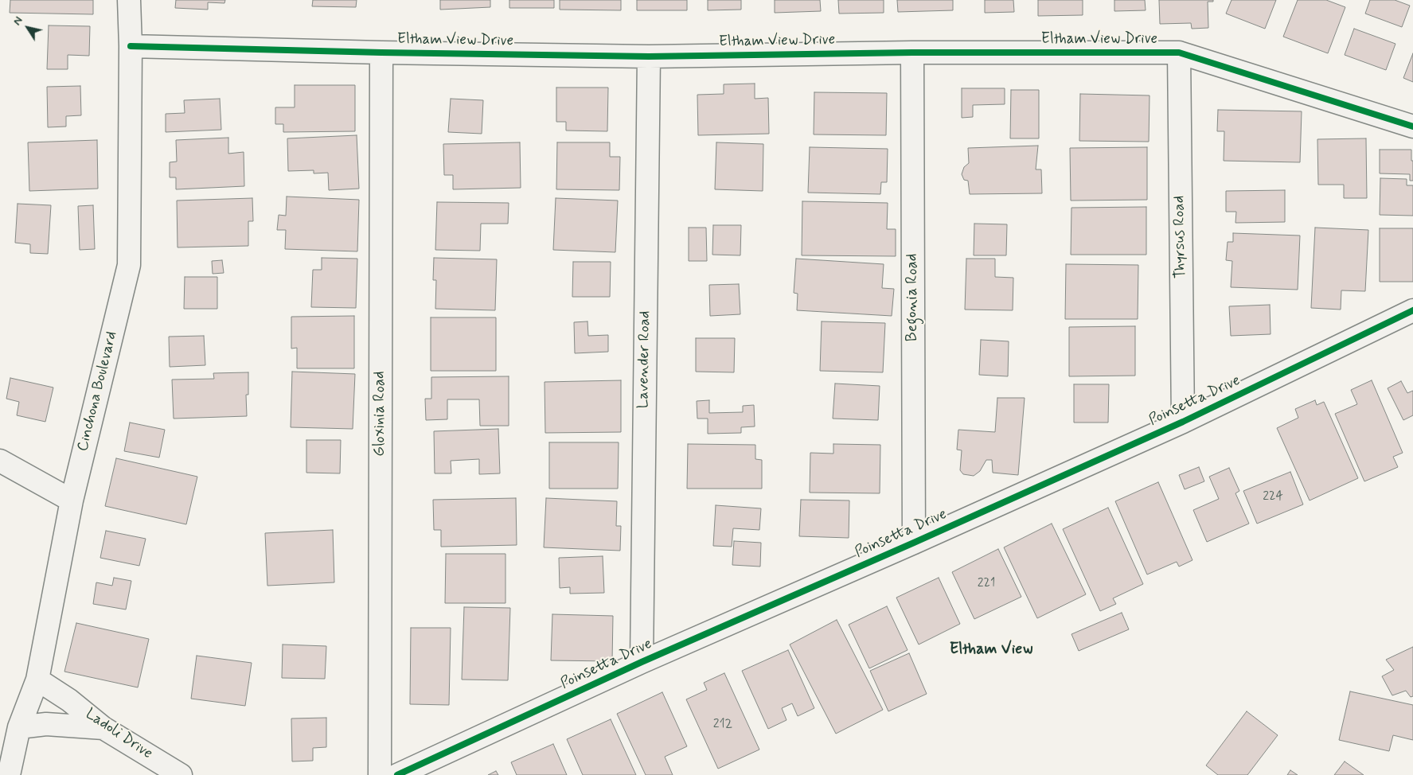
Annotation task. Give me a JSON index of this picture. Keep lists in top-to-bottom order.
{
  "streets": {
    "street": [
      "Eltham View Drive",
      "Thyrsus Road",
      "Begonia Road",
      "Lavender Road",
      "Cinchona Boulevard",
      "Poinsetta Drive",
      "Gloxinia Road",
      "Ladoli Drive"
    ]
  },
  "crossings": [
    ["Eltham View Drive", "Thyrsus Road"],
    ["Eltham View Drive", "Begonia Road"],
    ["Eltham View Drive", "Lavender Road"],
    ["Eltham View Drive", "Cinchona Boulevard"],
    ["Eltham View Drive", "Gloxinia Road"],
    ["Thyrsus Road", "Poinsetta Drive"],
    ["Begonia Road", "Poinsetta Drive"],
    ["Lavender Road", "Poinsetta Drive"],
    ["Cinchona Boulevard", "Ladoli Drive"]
  ],
  "districts": ["Eltham View"],
  "house_numbers": ["224", "221", "212"],
  "north": "top left"
}
